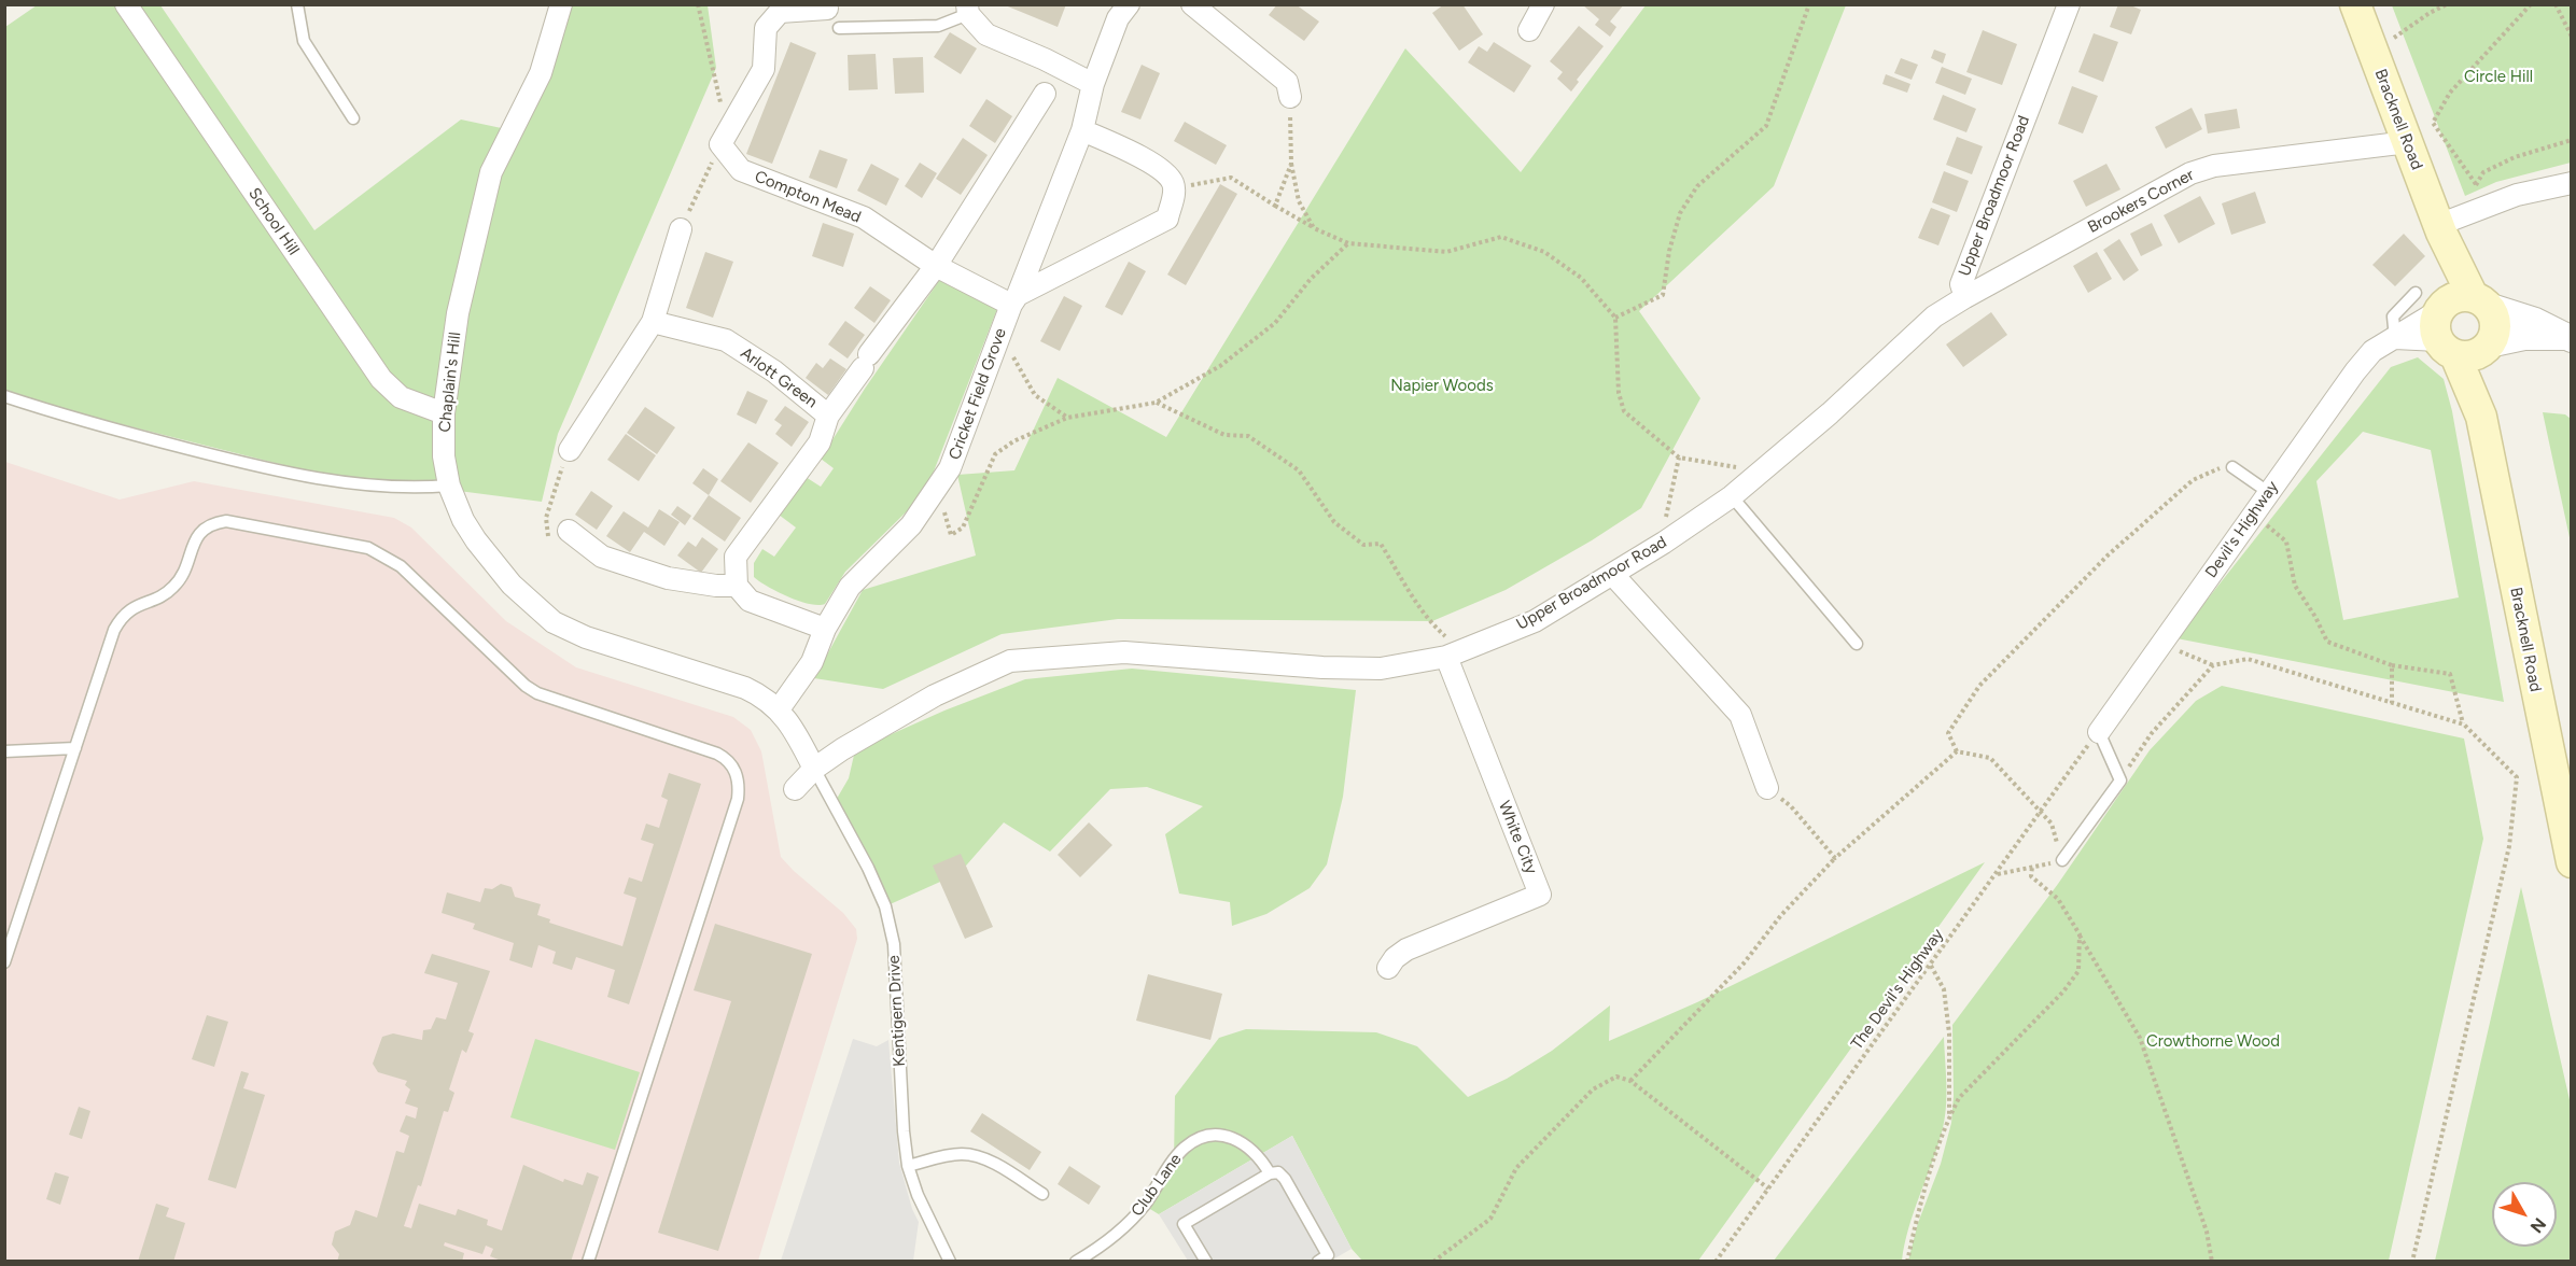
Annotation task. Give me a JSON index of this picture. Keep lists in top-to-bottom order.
{
  "streets": {
    "main road": ["Bracknell Road"],
    "street": [
      "Upper Broadmoor Road",
      "Compton Mead",
      "Brookers Corner",
      "School Hill",
      "Arlott Green",
      "Chaplain's Hill",
      "Cricket Field Grove",
      "Devil's Highway",
      "White City"
    ],
    "lane": ["Kentigern Drive", "Club Lane"],
    "path": ["The Devil's Highway"]
  },
  "crossings": [
    ["Bracknell Road", "Brookers Corner"],
    ["Bracknell Road", "Devil's Highway"],
    ["Upper Broadmoor Road", "Brookers Corner"],
    ["Upper Broadmoor Road", "Chaplain's Hill"],
    ["Upper Broadmoor Road", "White City"],
    ["Upper Broadmoor Road", "Kentigern Drive"],
    ["Compton Mead", "Arlott Green"],
    ["Compton Mead", "Cricket Field Grove"],
    ["School Hill", "Chaplain's Hill"],
    ["Chaplain's Hill", "Cricket Field Grove"],
    ["Chaplain's Hill", "Kentigern Drive"],
    ["Devil's Highway", "The Devil's Highway"]
  ],
  "parks": ["Circle Hill", "Napier Woods", "Crowthorne Wood"],
  "north": "bottom right"
}
